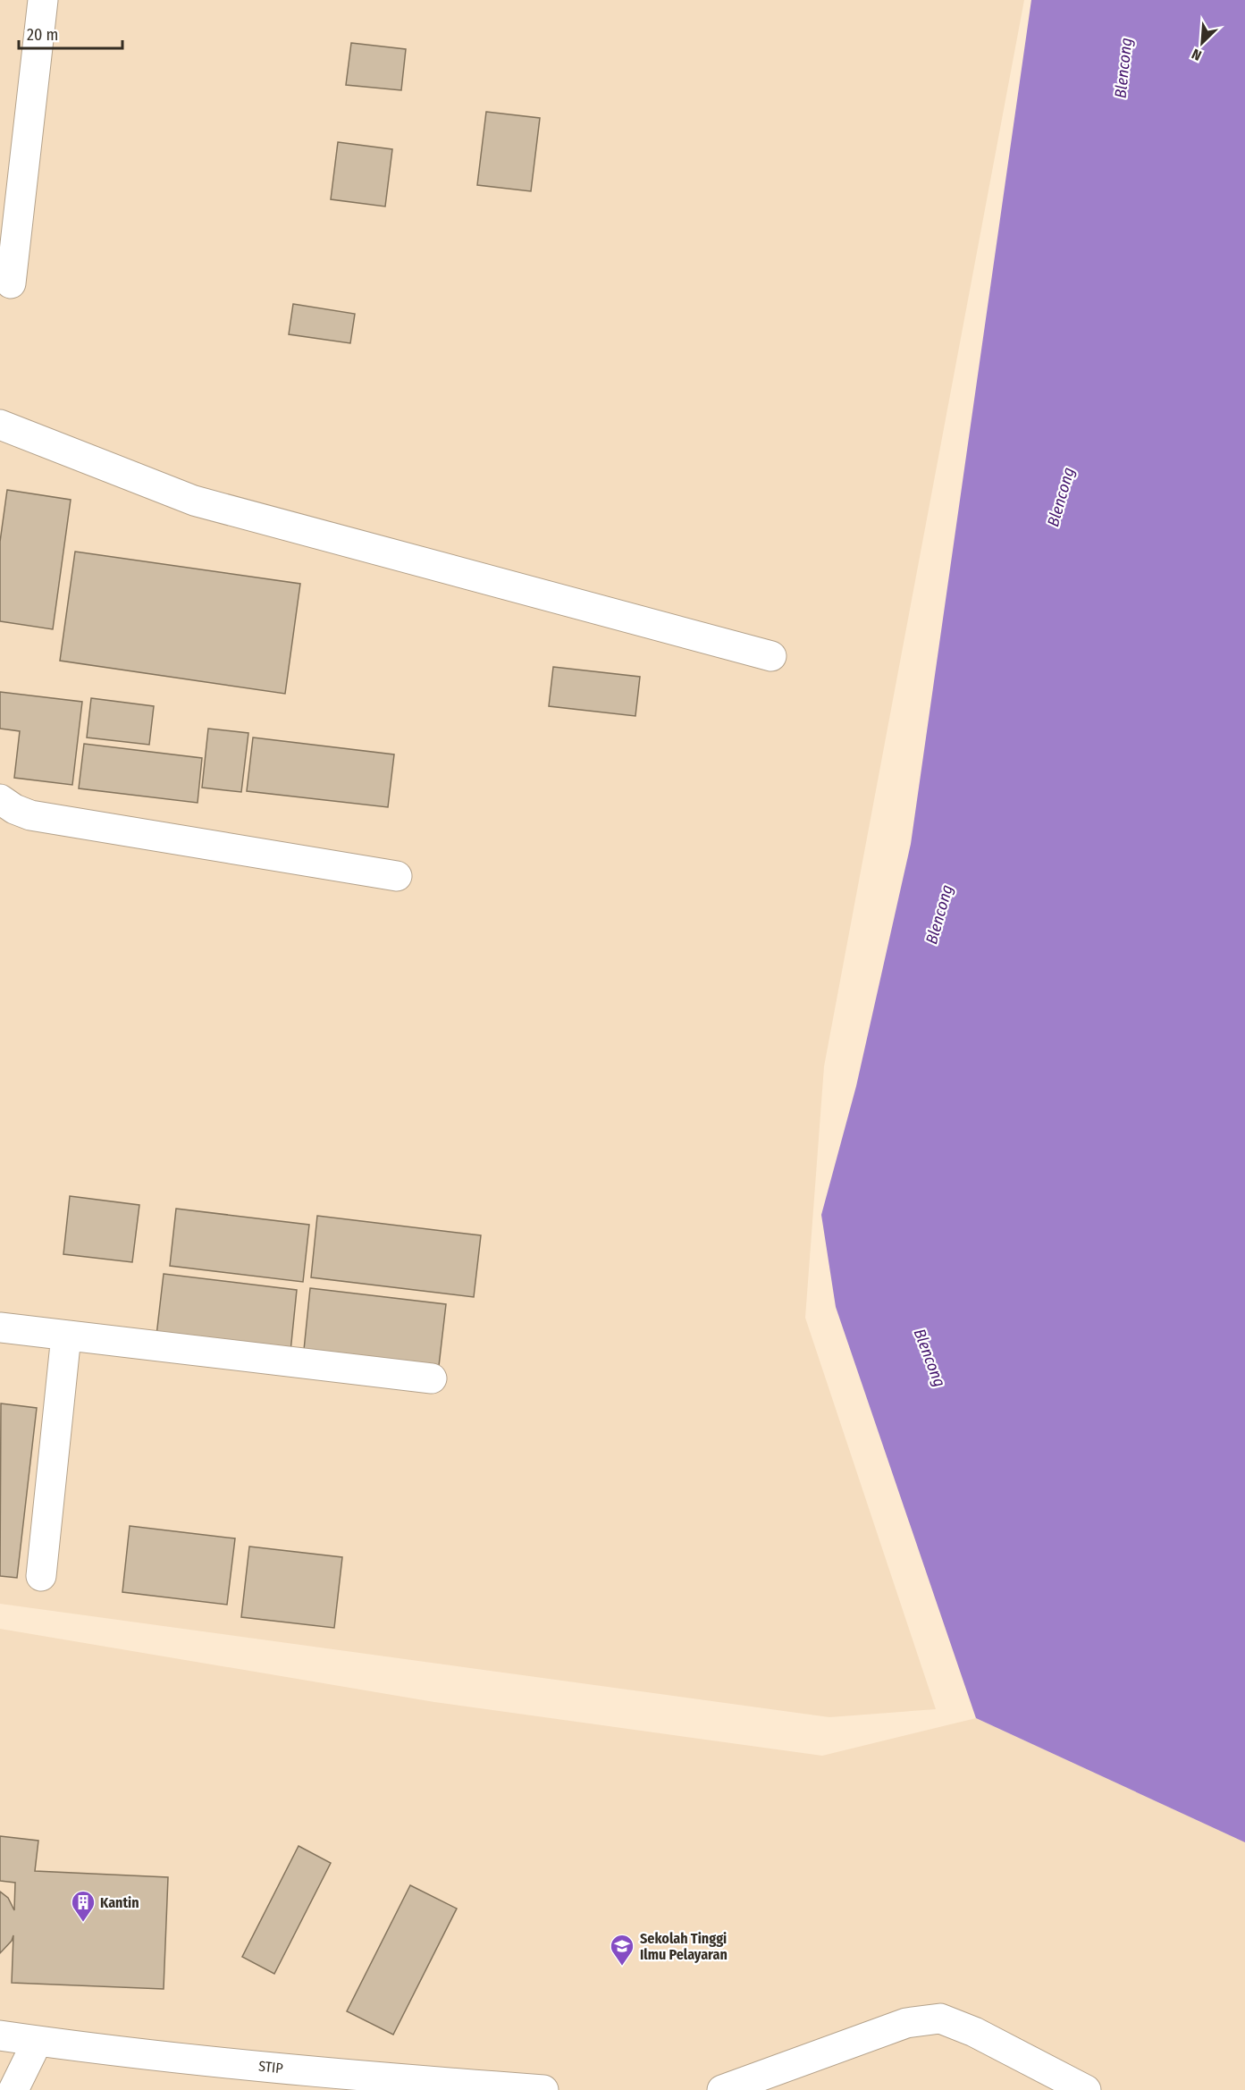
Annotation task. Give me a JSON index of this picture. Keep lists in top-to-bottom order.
{
  "streets": {
    "lane": ["STIP"]
  },
  "water": ["Blencong"],
  "places": {
    "building": ["Kantin"],
    "school or university": ["Sekolah Tinggi Ilmu Pelayaran"]
  },
  "scale_bar": "20 m",
  "north": "bottom left"
}
